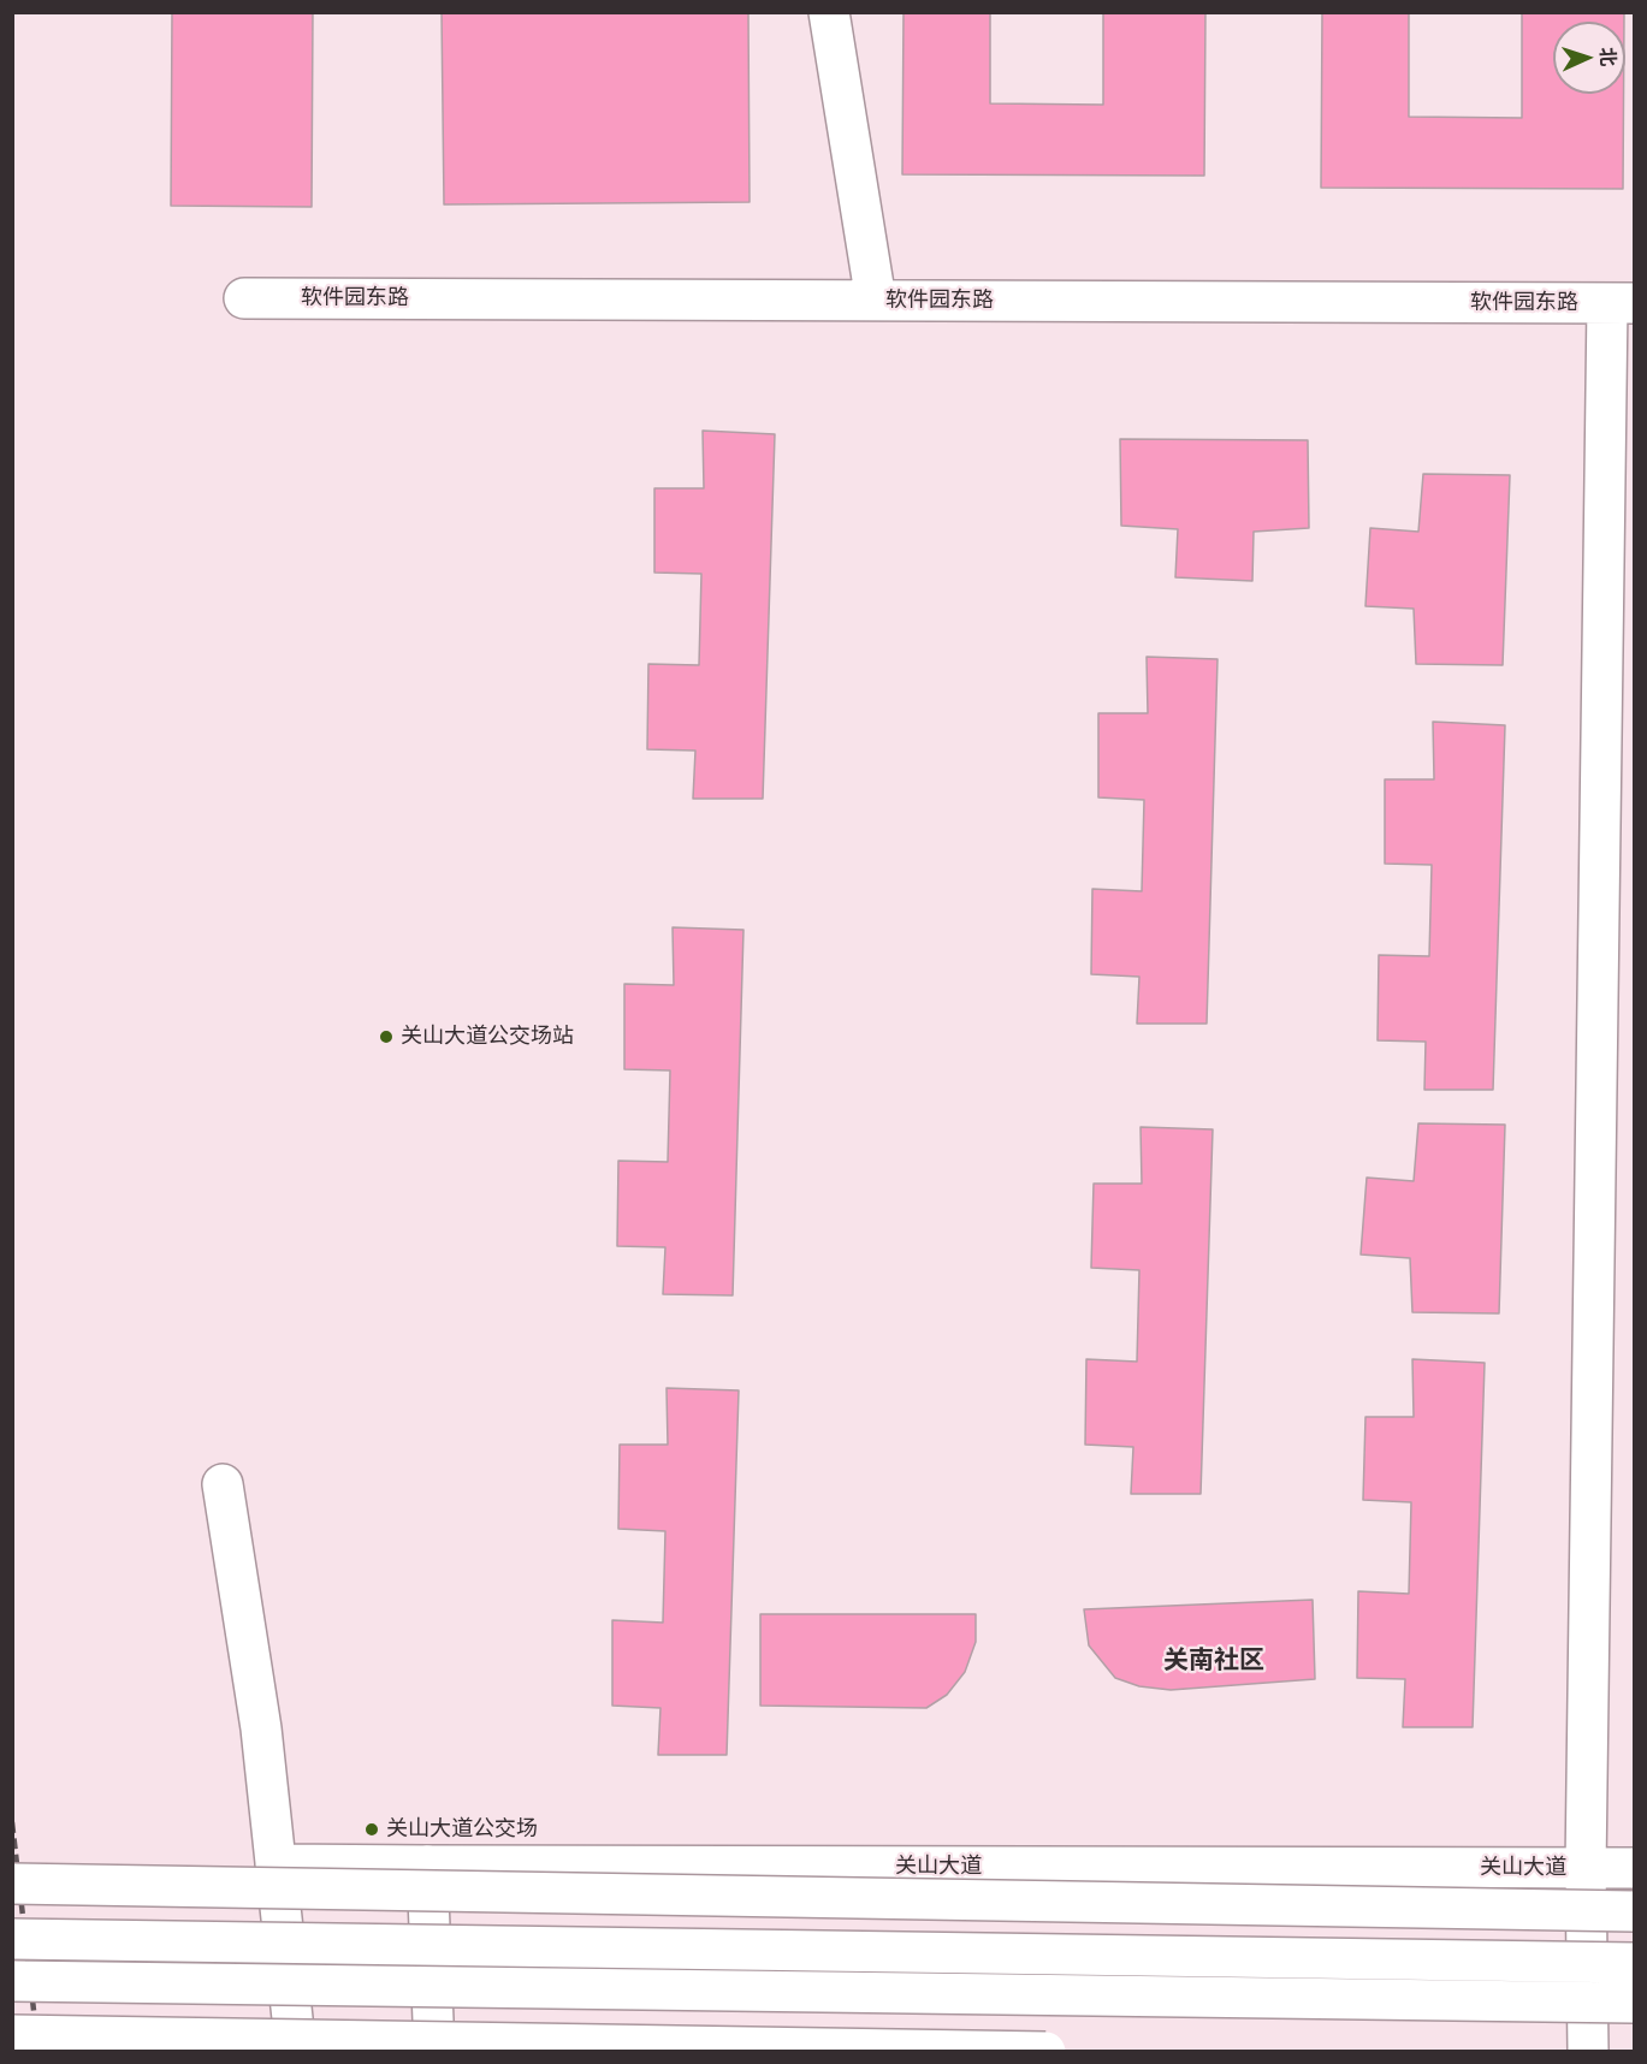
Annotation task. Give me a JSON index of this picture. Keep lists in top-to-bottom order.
{
  "streets": {
    "main road": ["软件园东路", "关山大道"]
  },
  "districts": ["关南社区"],
  "places": ["关山大道公交场站", "关山大道公交场"],
  "north": "right"
}
